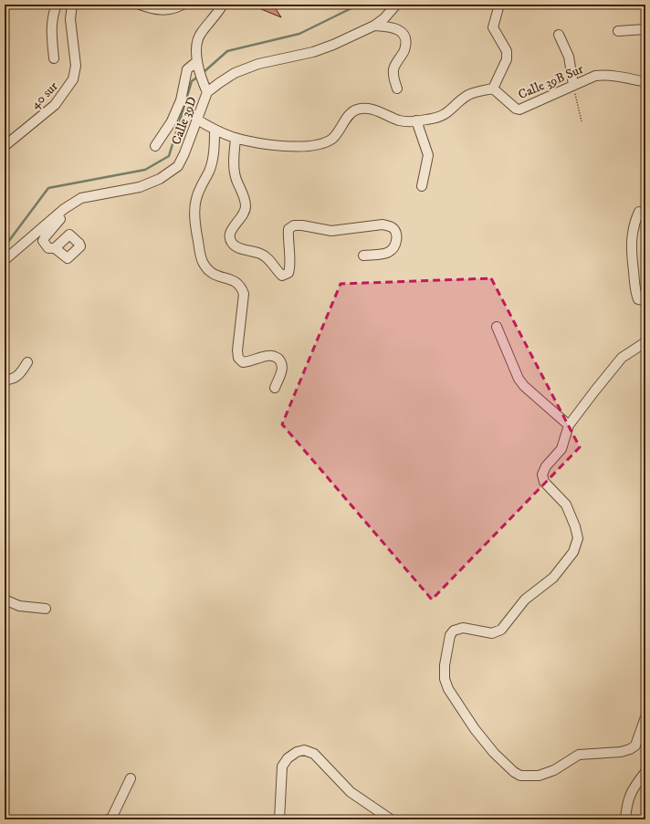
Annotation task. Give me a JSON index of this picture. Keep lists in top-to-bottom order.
{
  "streets": {
    "street": ["Calle 39B Sur", "40 sur", "Calle 39D"]
  }
}
